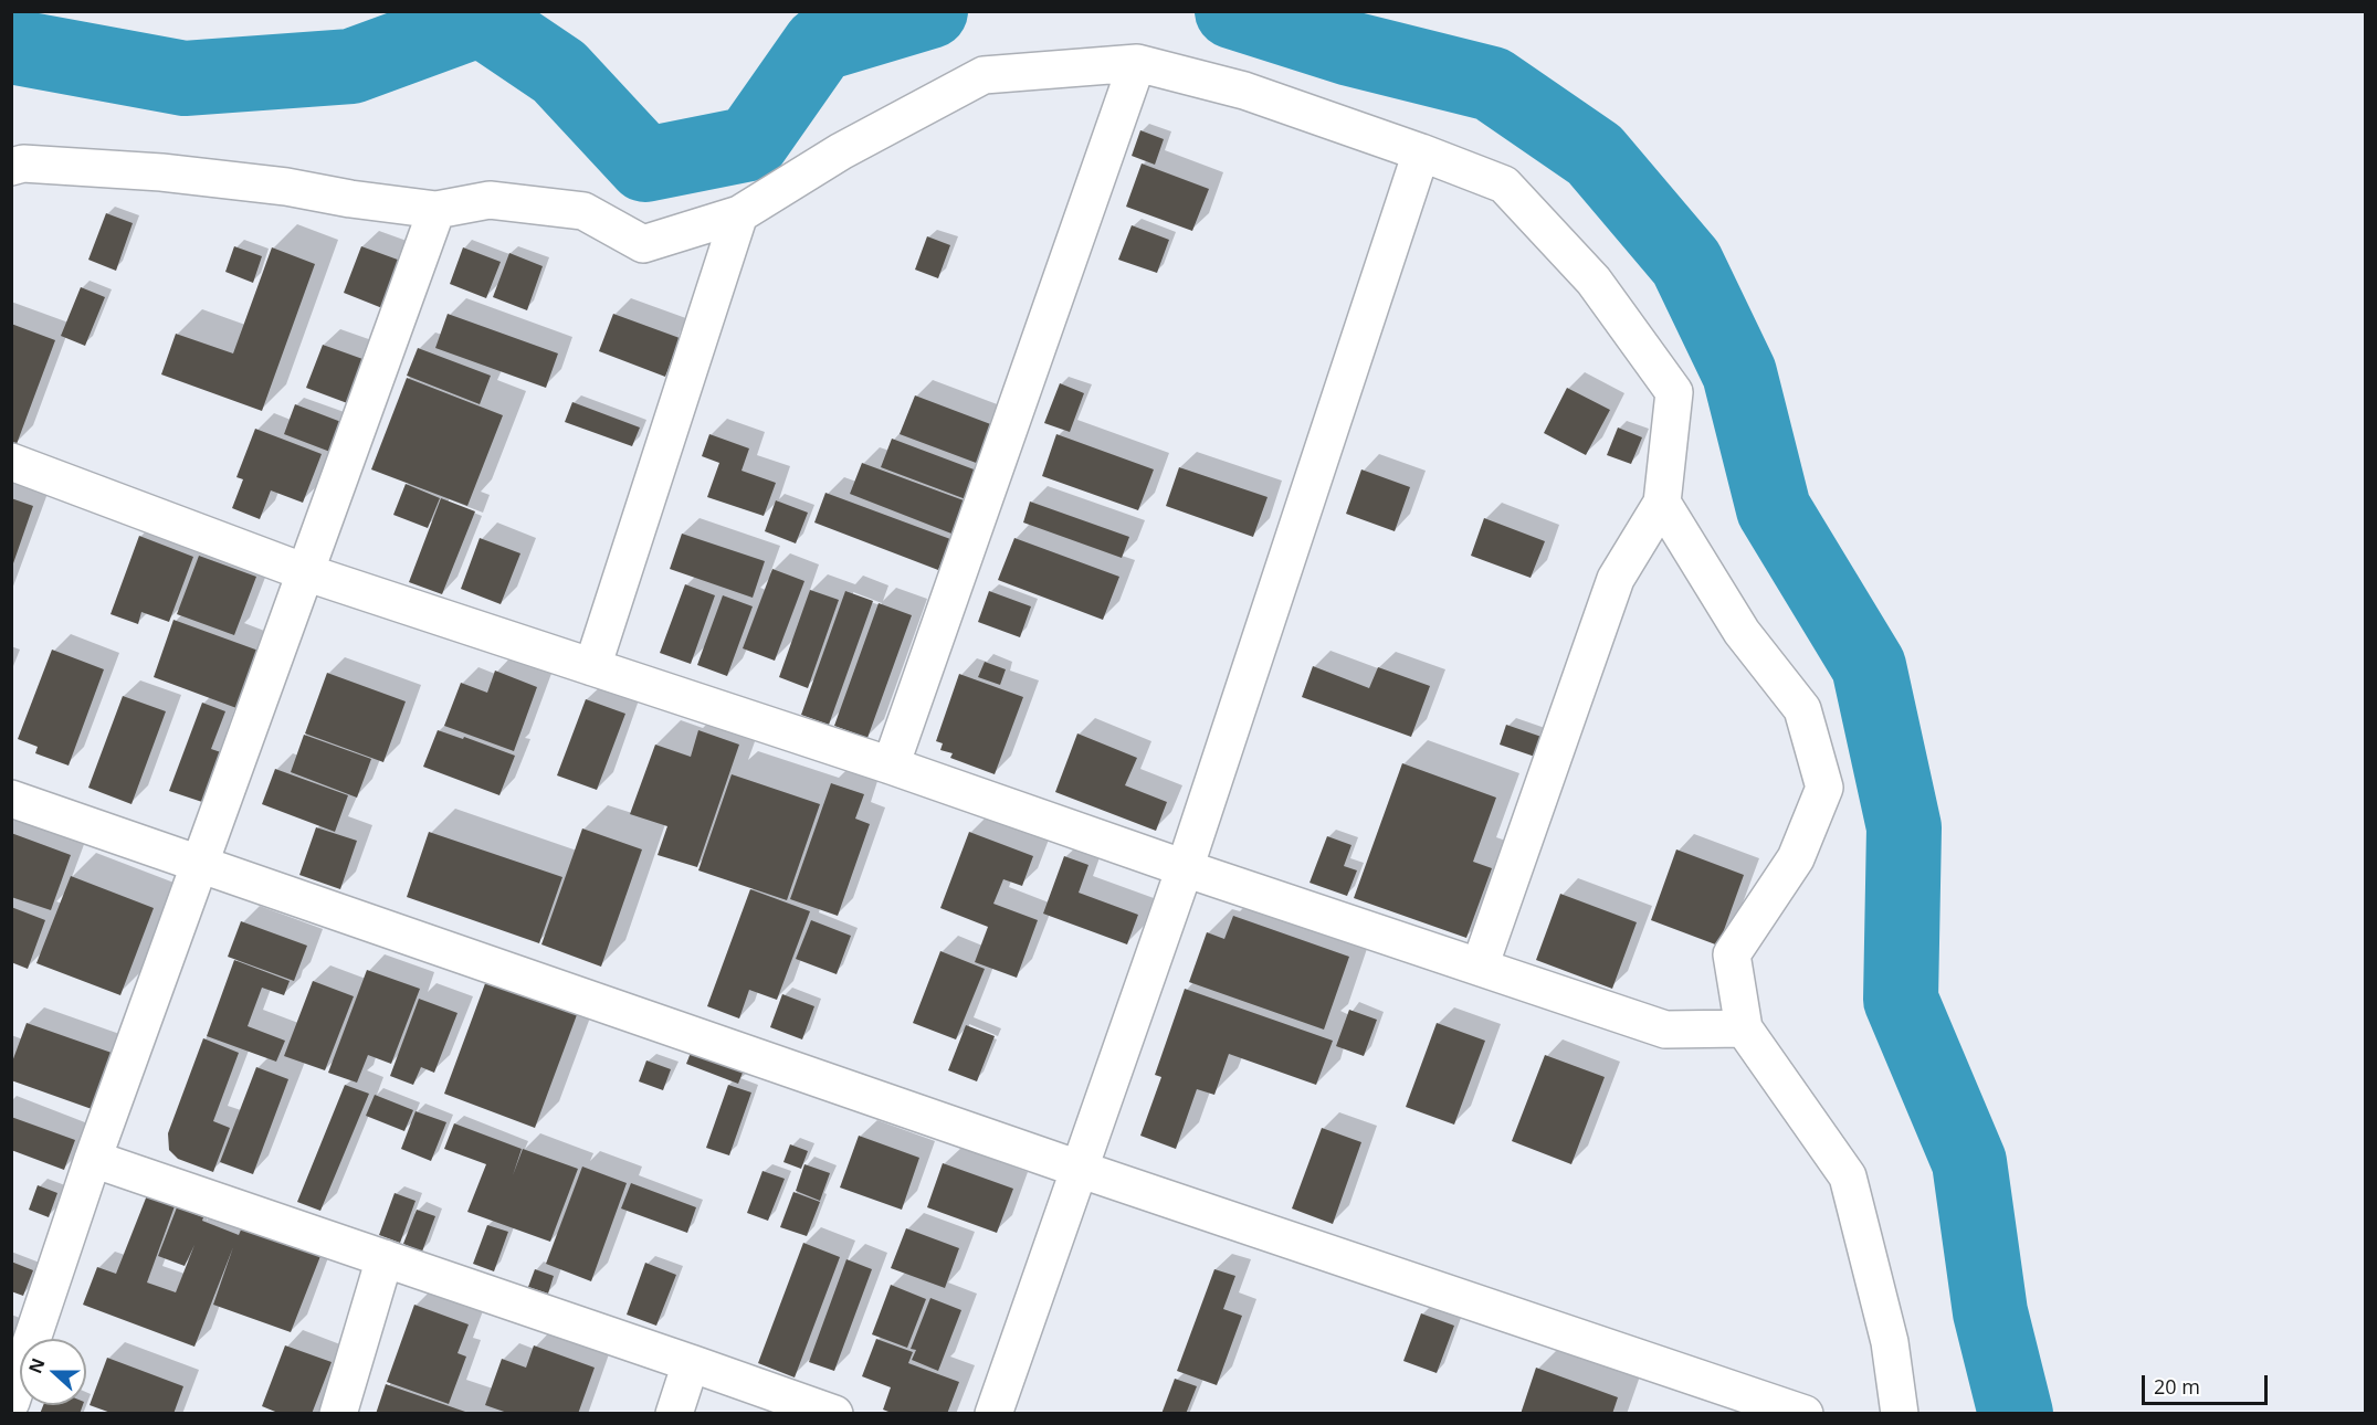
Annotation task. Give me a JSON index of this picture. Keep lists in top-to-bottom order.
{
  "scale_bar": "20 m",
  "north": "left"
}
